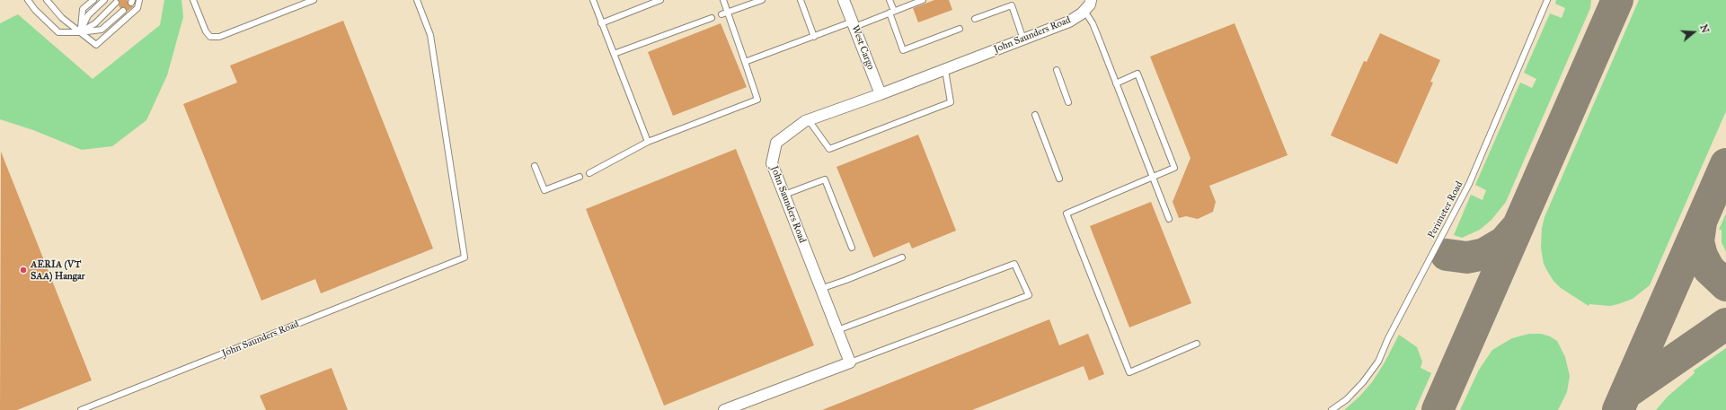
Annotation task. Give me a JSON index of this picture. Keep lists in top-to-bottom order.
{
  "streets": {
    "street": ["John Saunders Road", "West Cargo"],
    "lane": ["Perimeter Road"]
  },
  "crossings": [
    ["John Saunders Road", "West Cargo"]
  ],
  "places": ["AERIA (VT SAA) Hangar"],
  "north": "right"
}
